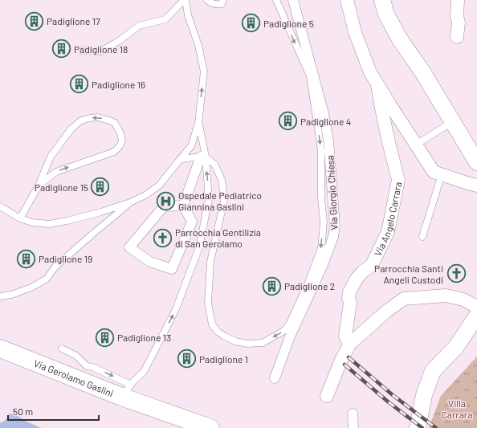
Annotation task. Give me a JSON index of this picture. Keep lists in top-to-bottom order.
{
  "streets": {
    "main road": ["Via Gerolamo Gaslini"],
    "street": ["Via Giorgio Chiesa", "Via Angelo Carrara"]
  },
  "parks": ["Villa Carrara"],
  "places": {
    "building": [
      "Padiglione 17",
      "Padiglione 5",
      "Padiglione 18",
      "Padiglione 16",
      "Padiglione 4",
      "Padiglione 15",
      "Padiglione 19",
      "Padiglione 2",
      "Padiglione 13",
      "Padiglione 1"
    ],
    "hospital": ["Ospedale Pediatrico Giannina Gaslini"],
    "church": ["Parrocchia Gentilizia di San Gerolamo", "Parrocchia Santi Angeli Custodi"]
  },
  "scale_bar": "50 m"
}
